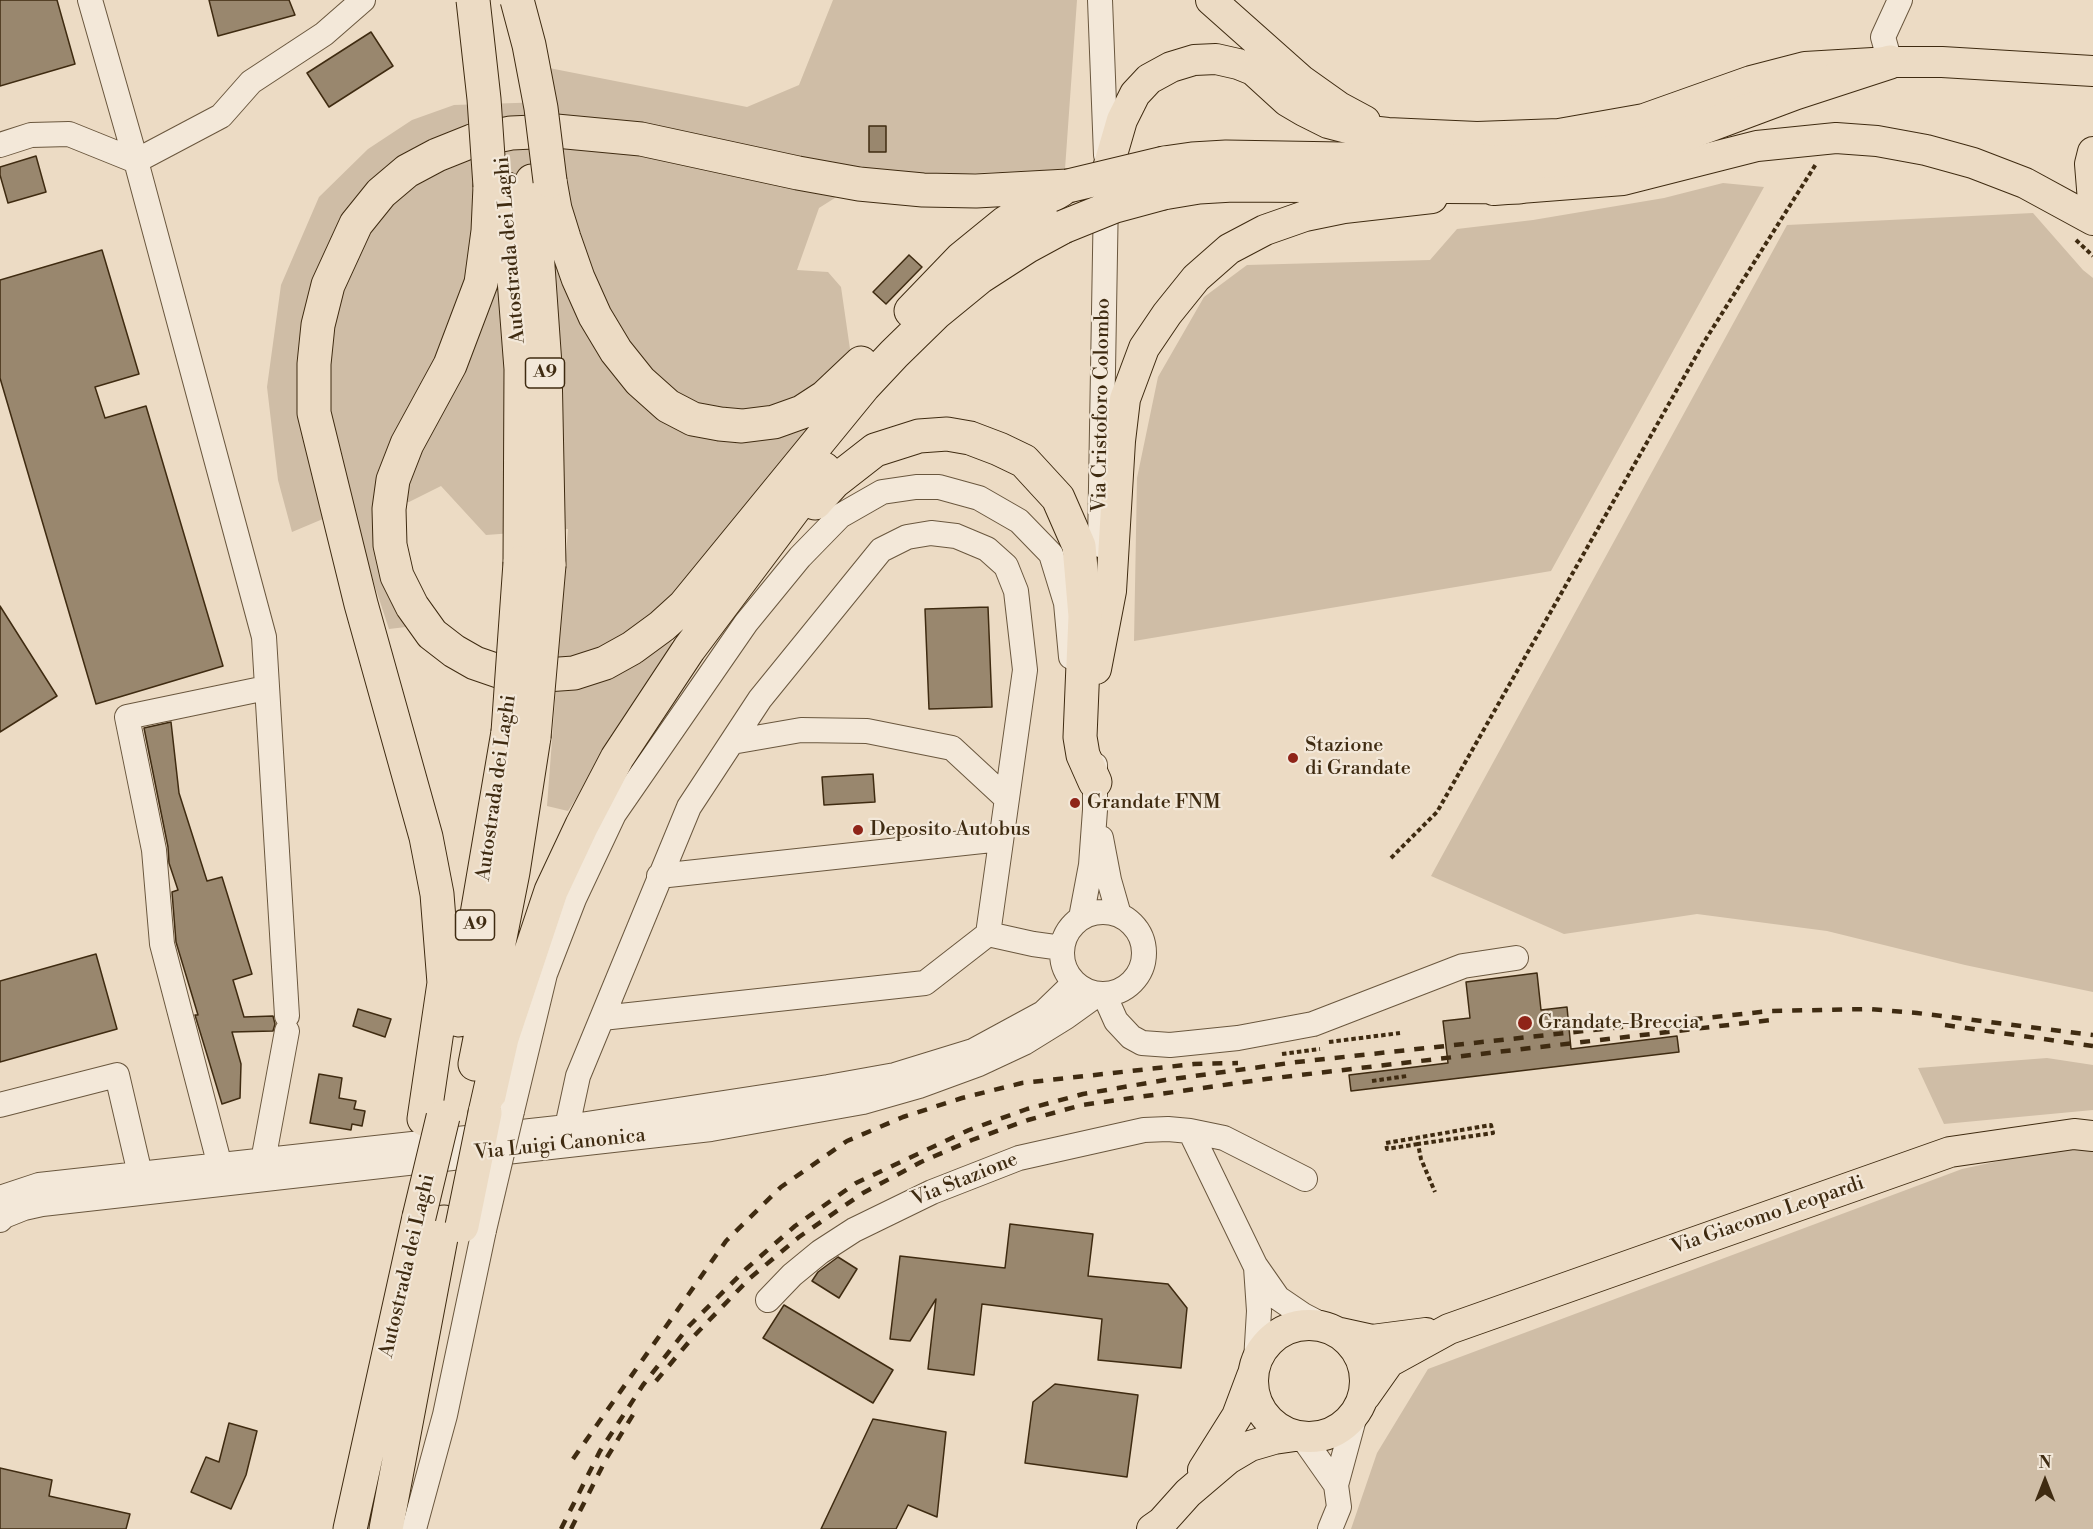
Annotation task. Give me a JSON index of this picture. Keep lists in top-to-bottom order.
{
  "streets": {
    "highway": ["Autostrada dei Laghi", "A9"],
    "main road": ["Via Giacomo Leopardi"],
    "street": ["Via Cristoforo Colombo", "Via Luigi Canonica", "Via Stazione"]
  },
  "crossings": [
    ["Via Cristoforo Colombo", "Via Luigi Canonica"]
  ],
  "places": [
    "Stazione di Grandate",
    "Grandate FNM",
    "Deposito Autobus",
    "Grandate-Breccia"
  ],
  "north": "top"
}
